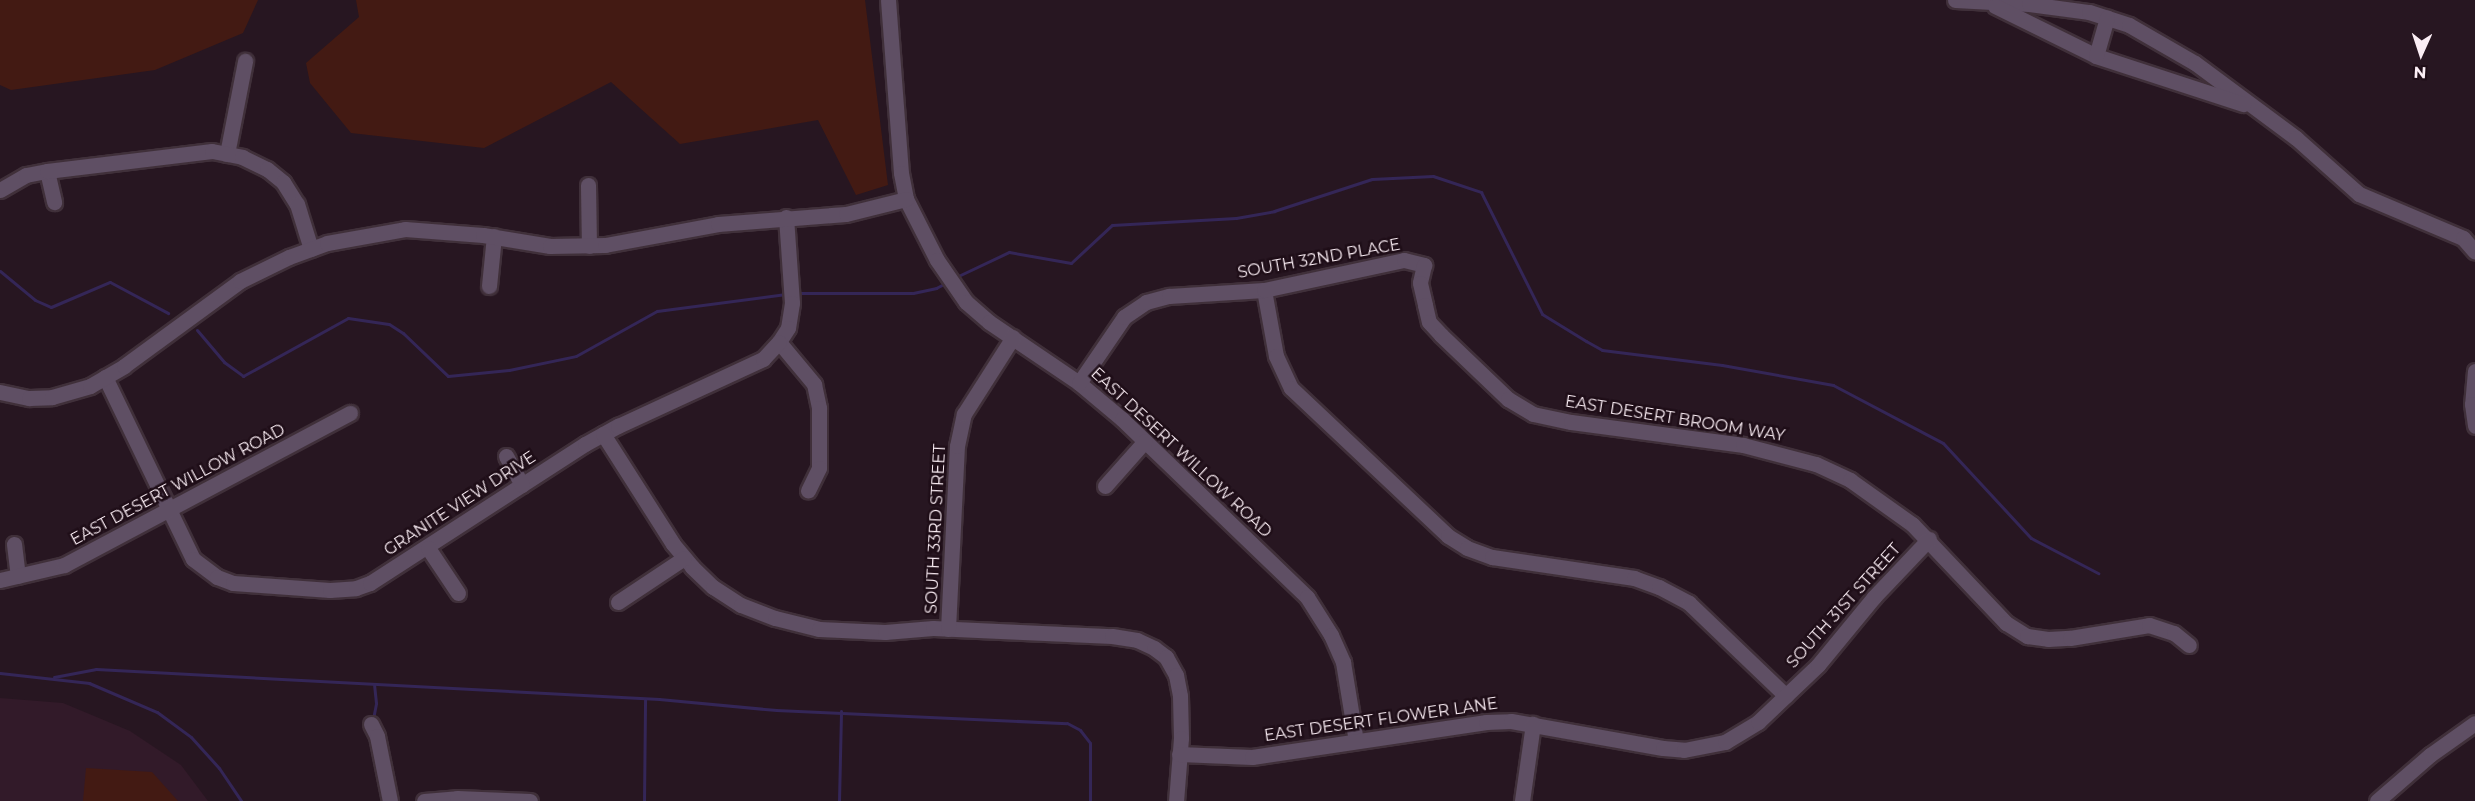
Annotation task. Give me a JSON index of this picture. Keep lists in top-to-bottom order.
{
  "streets": {
    "street": [
      "SOUTH 32ND PLACE",
      "EAST DESERT BROOM WAY",
      "EAST DESERT WILLOW ROAD",
      "GRANITE VIEW DRIVE",
      "SOUTH 33RD STREET",
      "SOUTH 31ST STREET",
      "EAST DESERT FLOWER LANE"
    ]
  },
  "crossings": [
    ["SOUTH 32ND PLACE", "EAST DESERT BROOM WAY"],
    ["SOUTH 32ND PLACE", "EAST DESERT WILLOW ROAD"],
    ["EAST DESERT BROOM WAY", "SOUTH 31ST STREET"],
    ["EAST DESERT WILLOW ROAD", "GRANITE VIEW DRIVE"],
    ["EAST DESERT WILLOW ROAD", "SOUTH 33RD STREET"],
    ["EAST DESERT WILLOW ROAD", "EAST DESERT FLOWER LANE"],
    ["SOUTH 31ST STREET", "EAST DESERT FLOWER LANE"]
  ],
  "north": "bottom"
}
